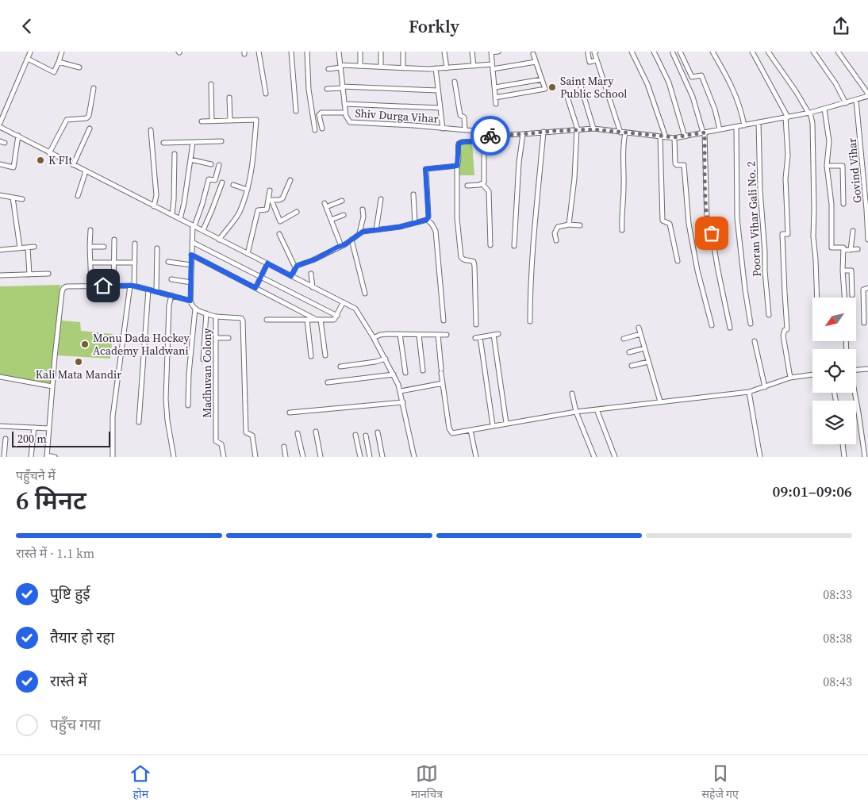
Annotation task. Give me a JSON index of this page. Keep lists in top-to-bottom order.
{
  "streets": {
    "street": [
      "Shiv Durga Vihar",
      "Govind Vihar",
      "Pooran Vihar Gali No. 2",
      "Madhuvan Colony"
    ]
  },
  "crossings": [
    ["Shiv Durga Vihar", "Govind Vihar"],
    ["Shiv Durga Vihar", "Pooran Vihar Gali No. 2"]
  ],
  "places": [
    "Saint Mary Public School",
    "K FIt",
    "Monu Dada Hockey Academy Haldwani",
    "Kali Mata Mandir"
  ],
  "scale_bar": "200 m",
  "north": "bottom left",
  "page": {
    "header": "Forkly",
    "scale": "200 m",
    "heading": ["6 मिनट", "पहुँचने में", "09:01–09:06"],
    "bar": "रास्ते में · 1.1 km",
    "list": [
      ["पुष्टि हुई", "08:33"],
      ["तैयार हो रहा", "08:38"],
      ["रास्ते में", "08:43"],
      "पहुँच गया"
    ],
    "tabs": ["होम", "मानचित्र", "सहेजे गए"]
  }
}
